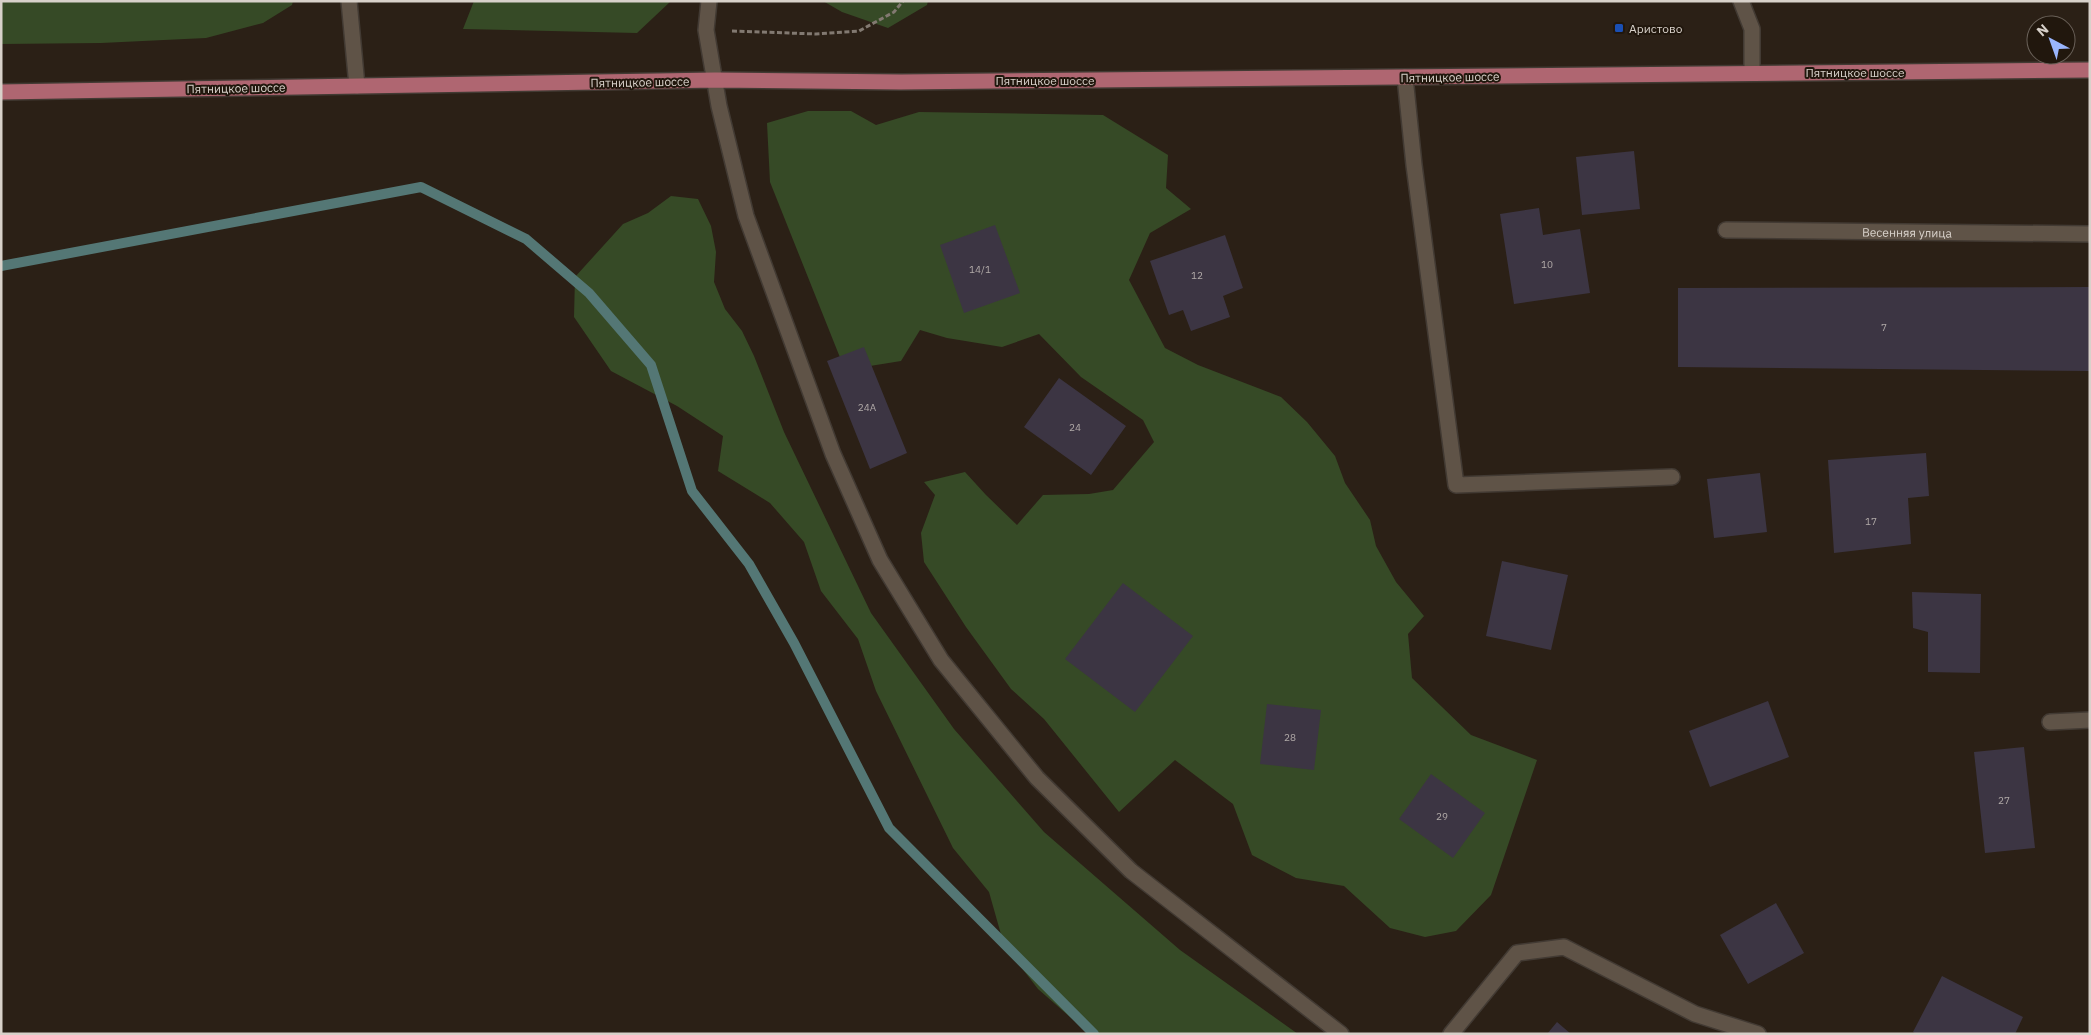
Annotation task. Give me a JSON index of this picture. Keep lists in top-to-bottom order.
{
  "streets": {
    "main road": ["Пятницкое шоссе"],
    "street": ["Весенняя улица"]
  },
  "places": {
    "transit": ["Аристово"]
  },
  "house_numbers": [
    "10",
    "14/1",
    "12",
    "7",
    "24А",
    "24",
    "17",
    "28",
    "27",
    "29"
  ],
  "north": "top left"
}
